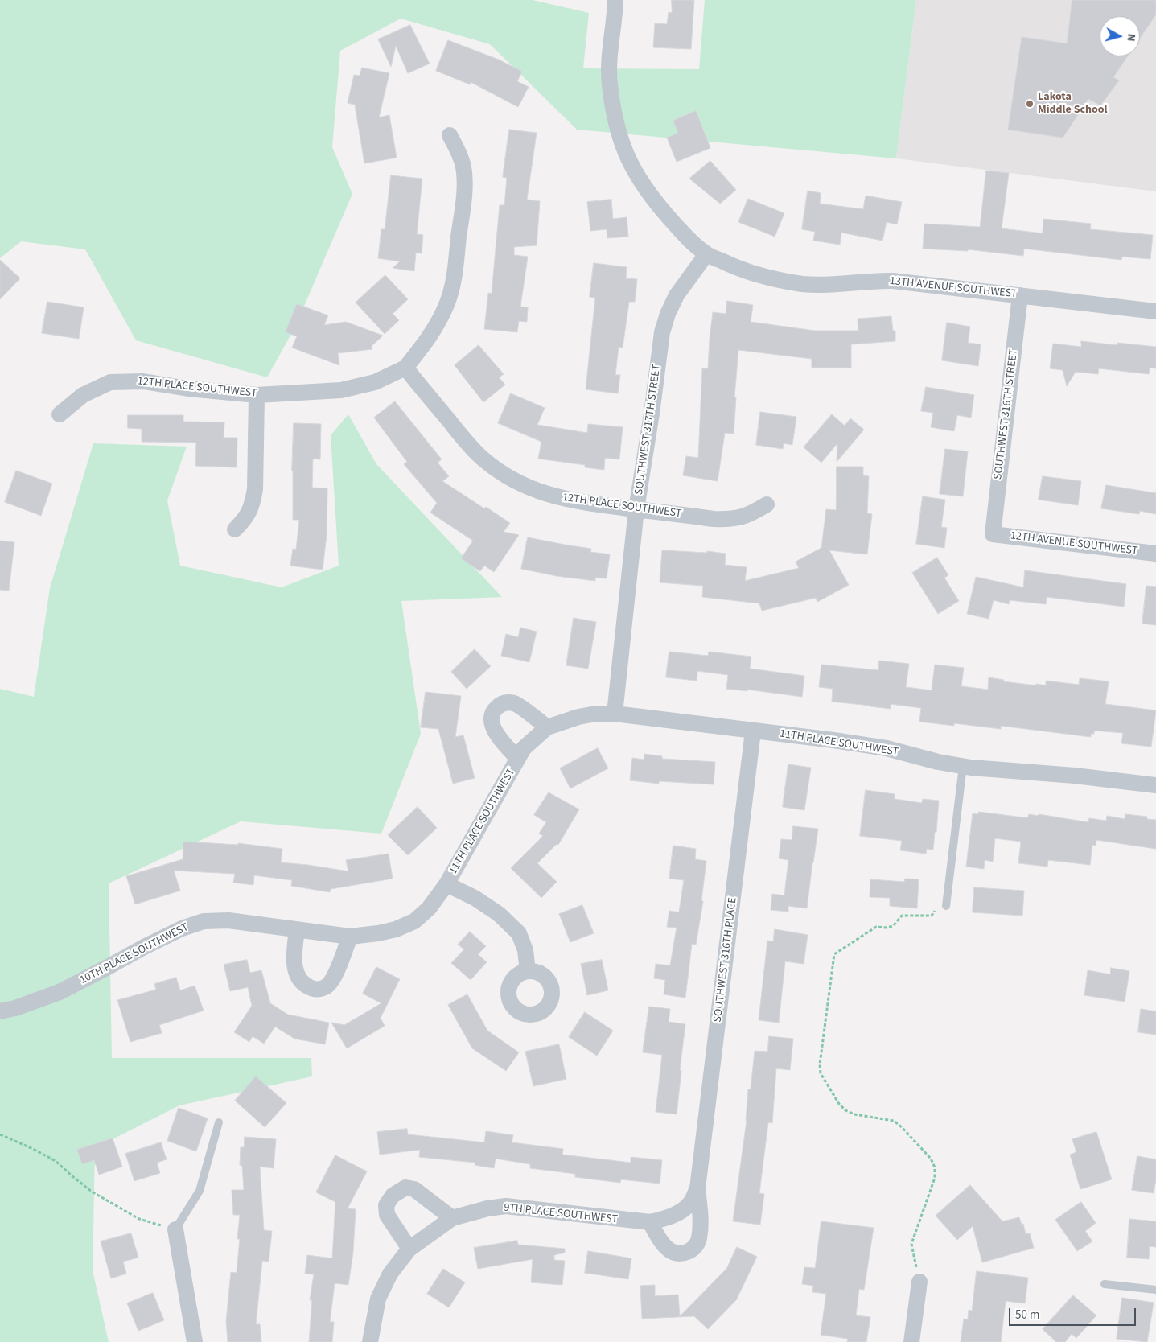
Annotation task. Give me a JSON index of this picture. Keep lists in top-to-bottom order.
{
  "streets": {
    "street": [
      "13TH AVENUE SOUTHWEST",
      "12TH PLACE SOUTHWEST",
      "SOUTHWEST 316TH STREET",
      "SOUTHWEST 317TH STREET",
      "12TH AVENUE SOUTHWEST",
      "11TH PLACE SOUTHWEST",
      "10TH PLACE SOUTHWEST",
      "SOUTHWEST 316TH PLACE",
      "9TH PLACE SOUTHWEST"
    ]
  },
  "crossings": [
    ["13TH AVENUE SOUTHWEST", "SOUTHWEST 316TH STREET"],
    ["13TH AVENUE SOUTHWEST", "SOUTHWEST 317TH STREET"],
    ["12TH PLACE SOUTHWEST", "SOUTHWEST 317TH STREET"],
    ["SOUTHWEST 316TH STREET", "12TH AVENUE SOUTHWEST"],
    ["SOUTHWEST 317TH STREET", "11TH PLACE SOUTHWEST"],
    ["11TH PLACE SOUTHWEST", "10TH PLACE SOUTHWEST"],
    ["11TH PLACE SOUTHWEST", "SOUTHWEST 316TH PLACE"],
    ["SOUTHWEST 316TH PLACE", "9TH PLACE SOUTHWEST"]
  ],
  "places": ["Lakota Middle School"],
  "scale_bar": "50 m",
  "north": "right"
}
